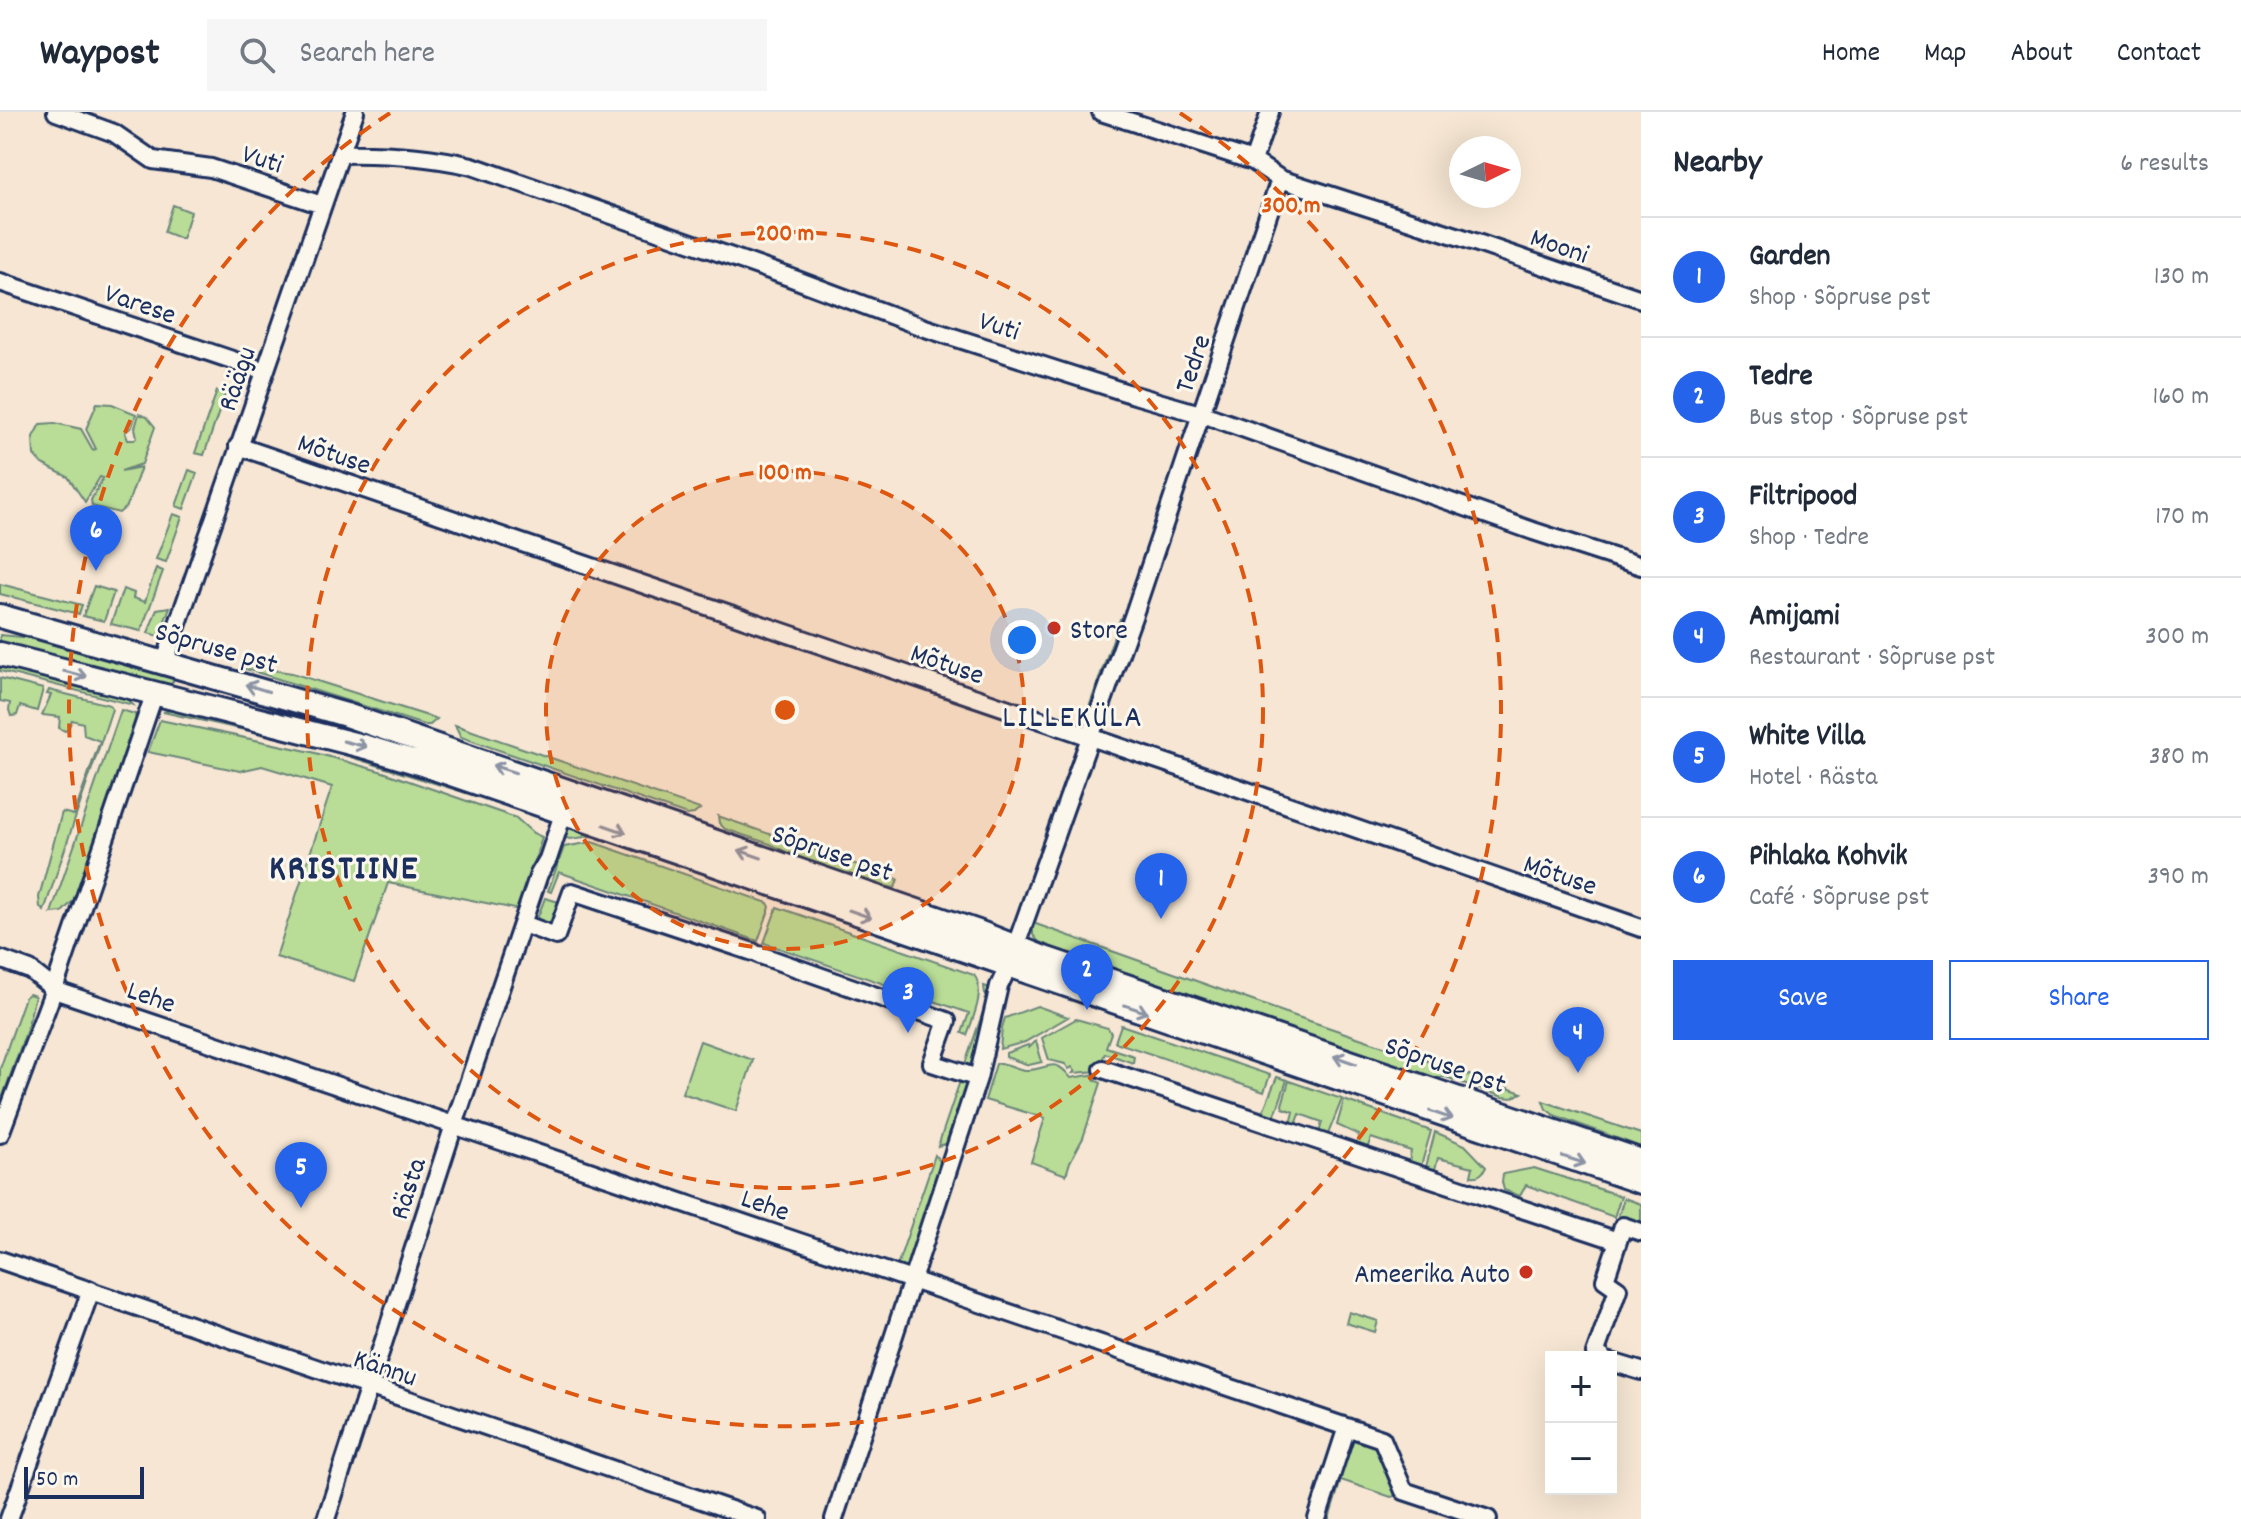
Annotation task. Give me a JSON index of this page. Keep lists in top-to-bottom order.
{
  "streets": {
    "main road": ["Sõpruse pst"],
    "street": [
      "Vuti",
      "Mooni",
      "Varese",
      "Tedre",
      "Räägu",
      "Mõtuse",
      "Lehe",
      "Rästa",
      "Kännu"
    ]
  },
  "crossings": [
    ["Vuti", "Tedre"],
    ["Vuti", "Räägu"],
    ["Mooni", "Tedre"],
    ["Varese", "Räägu"],
    ["Tedre", "Mõtuse"],
    ["Tedre", "Sõpruse pst"],
    ["Tedre", "Lehe"],
    ["Räägu", "Mõtuse"],
    ["Räägu", "Sõpruse pst"],
    ["Sõpruse pst", "Rästa"],
    ["Lehe", "Rästa"],
    ["Rästa", "Kännu"]
  ],
  "districts": ["LILLEKÜLA", "KRISTIINE"],
  "places": ["Store", "Ameerika Auto"],
  "scale_bar": "50 m",
  "north": "right",
  "page": {
    "header": "Waypost",
    "search": "Search here",
    "nav": [
      "Home",
      "Map",
      "About",
      "Contact"
    ],
    "heading": ["Nearby", "6 results"],
    "list": [
      {
        "mark": "1",
        "name": "Garden",
        "note": "Shop · Sõpruse pst",
        "value": "130 m"
      },
      {
        "mark": "2",
        "name": "Tedre",
        "note": "Bus stop · Sõpruse pst",
        "value": "160 m"
      },
      {
        "mark": "3",
        "name": "Filtripood",
        "note": "Shop · Tedre",
        "value": "170 m"
      },
      {
        "mark": "4",
        "name": "Amijami",
        "note": "Restaurant · Sõpruse pst",
        "value": "300 m"
      },
      {
        "mark": "5",
        "name": "White Villa",
        "note": "Hotel · Rästa",
        "value": "380 m"
      },
      {
        "mark": "6",
        "name": "Pihlaka Kohvik",
        "note": "Café · Sõpruse pst",
        "value": "390 m"
      }
    ],
    "pins": [
      "6",
      "1",
      "2",
      "3",
      "4",
      "5"
    ],
    "buttons": ["Save", "Share"],
    "map_buttons": ["+", "−"],
    "scale": "50 m"
  },
  "rings": ["300 m", "200 m", "100 m"]
}
